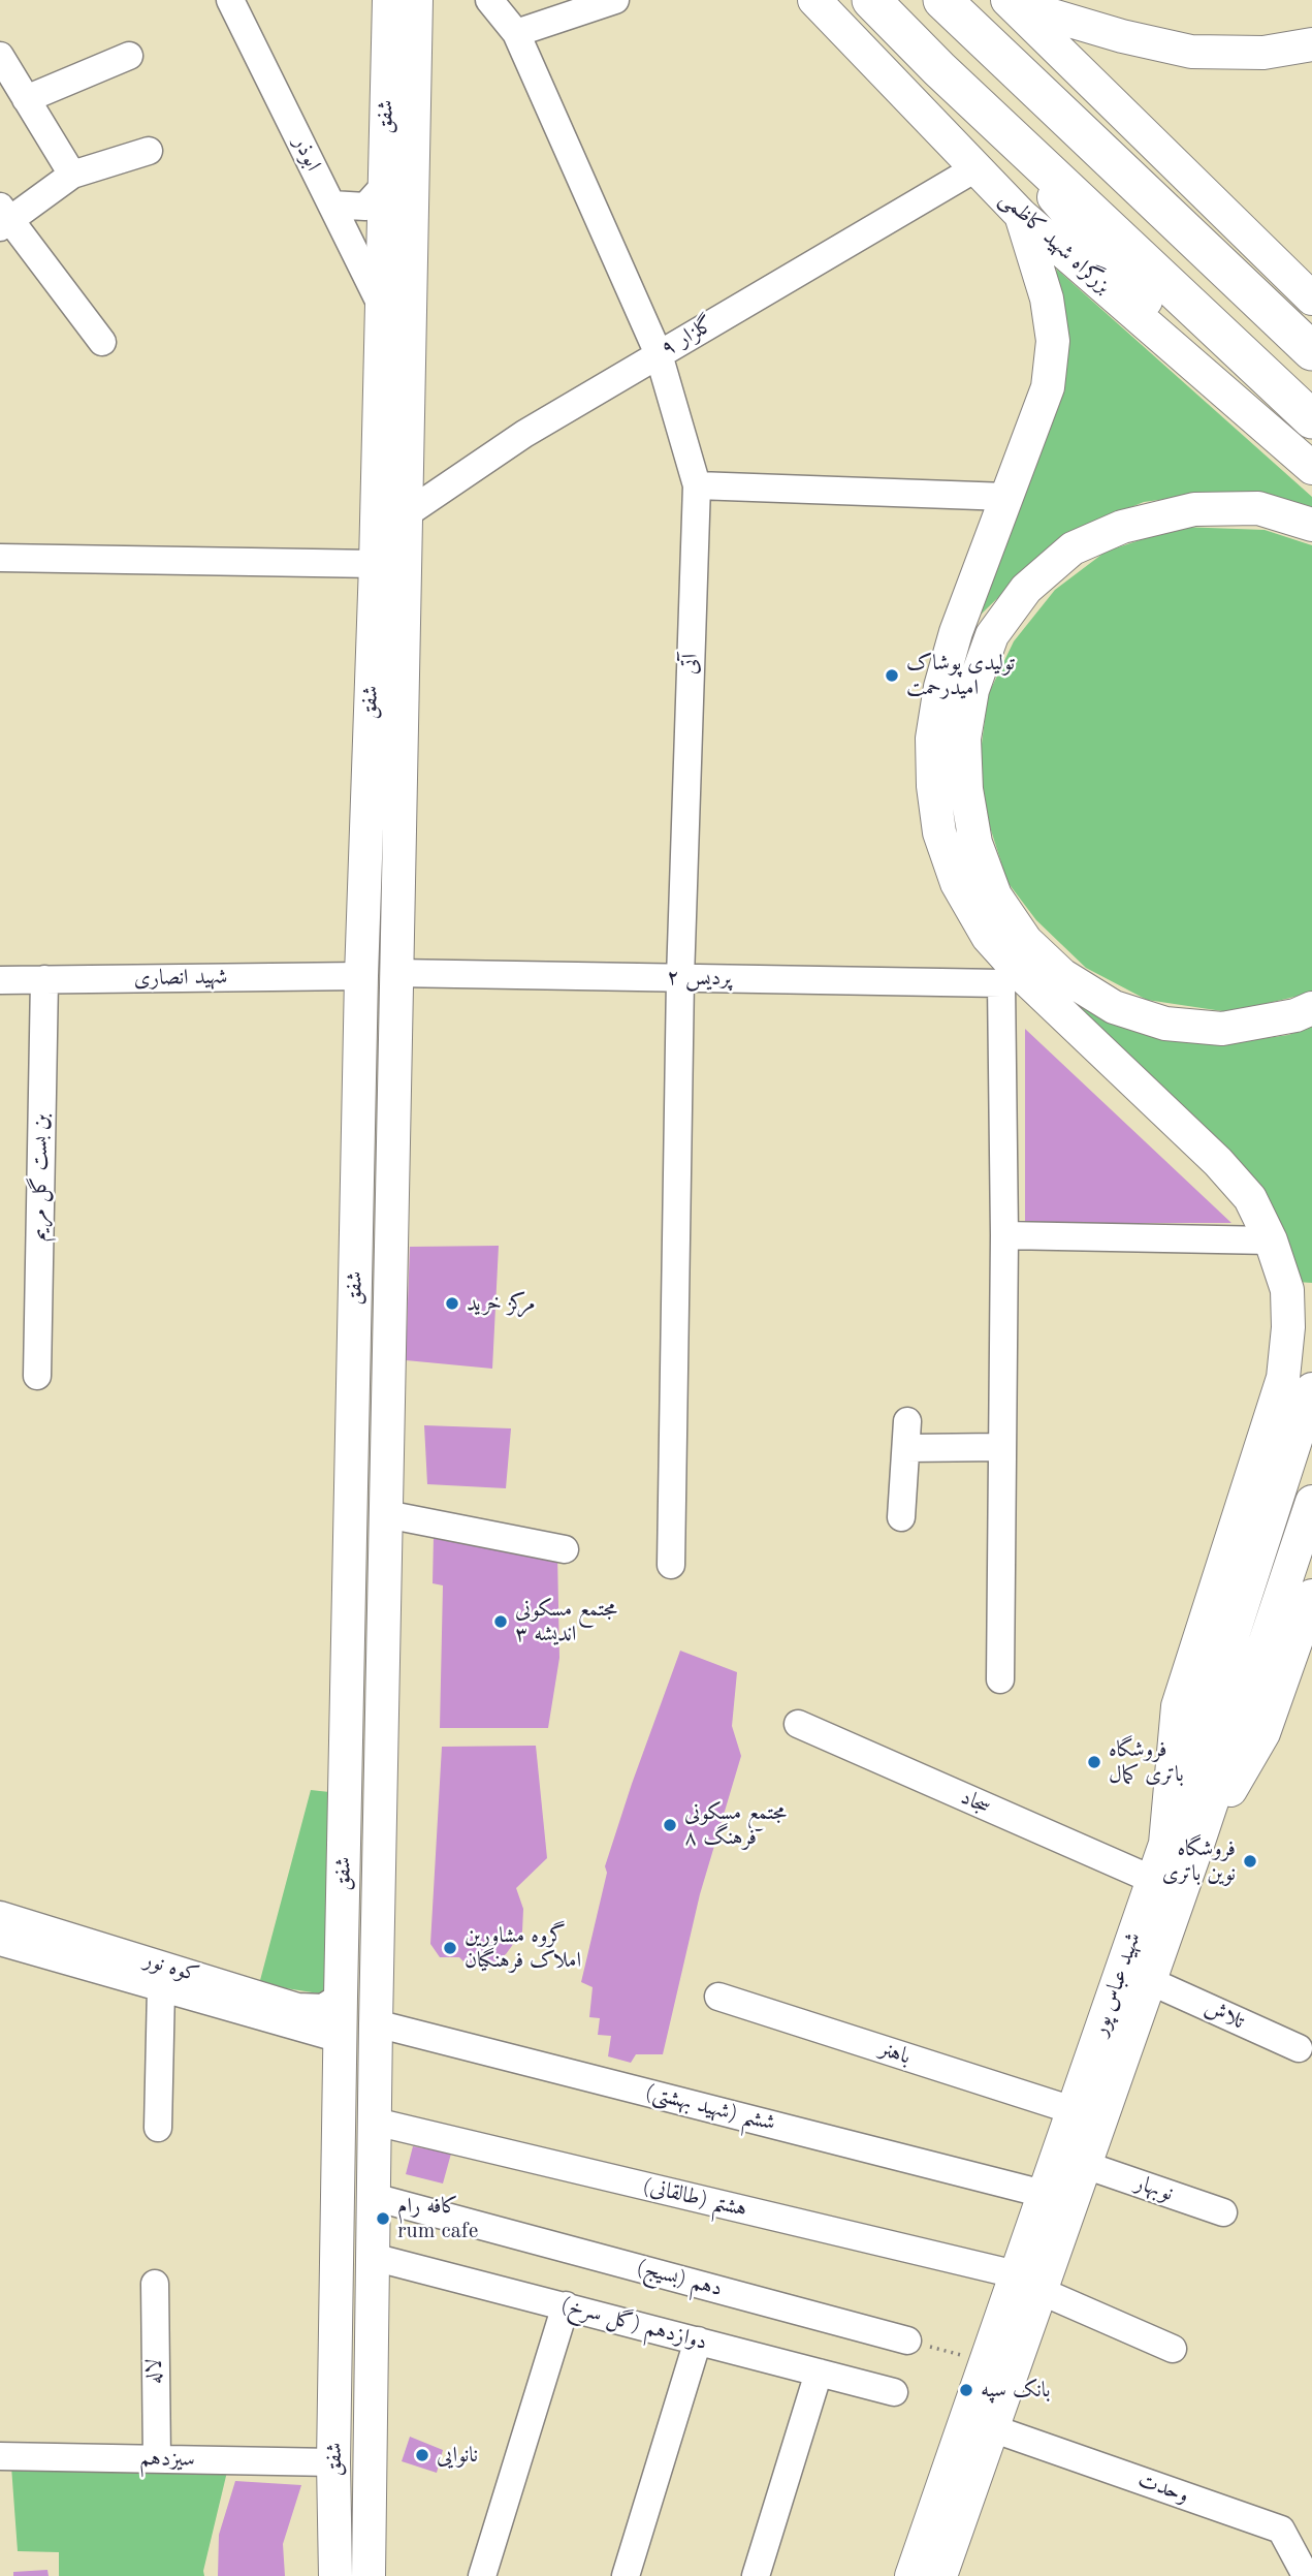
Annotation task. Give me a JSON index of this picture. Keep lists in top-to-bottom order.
{
  "streets": {
    "main road": ["شفق", "بزرگراه شهید کاظمی", "شهید عباس پور"],
    "street": [
      "ابوذر",
      "گلزار ۹",
      "آتی",
      "شهید انصاری",
      "پردیس ۲",
      "بن بست گل مریم",
      "سجاد",
      "کوه نور",
      "تلاش",
      "باهنر",
      "ششم (شهید بهشتی)",
      "نوبهار",
      "هشتم (طالقانی)",
      "دهم (بسیج)",
      "دوازدهم (گل سرخ)",
      "لاله",
      "سیزدهم",
      "وحدت"
    ]
  },
  "crossings": [
    ["شفق", "ابوذر"],
    ["شفق", "گلزار ۹"],
    ["شفق", "شهید انصاری"],
    ["شفق", "پردیس ۲"],
    ["شفق", "کوه نور"],
    ["شفق", "ششم (شهید بهشتی)"],
    ["شفق", "هشتم (طالقانی)"],
    ["شفق", "دهم (بسیج)"],
    ["شفق", "دوازدهم (گل سرخ)"],
    ["شفق", "سیزدهم"],
    ["بزرگراه شهید کاظمی", "گلزار ۹"],
    ["گلزار ۹", "آتی"],
    ["آتی", "پردیس ۲"],
    ["شهید انصاری", "بن بست گل مریم"],
    ["سجاد", "شهید عباس پور"],
    ["شهید عباس پور", "تلاش"],
    ["شهید عباس پور", "باهنر"],
    ["شهید عباس پور", "ششم (شهید بهشتی)"],
    ["شهید عباس پور", "نوبهار"],
    ["شهید عباس پور", "هشتم (طالقانی)"],
    ["شهید عباس پور", "وحدت"],
    ["لاله", "سیزدهم"]
  ],
  "places": [
    "تولیدی پوشاک امیدرحمت",
    "مرکز خرید",
    "مجتمع مسکونی اندیشه ۳",
    "فروشگاه باتری کمال",
    "مجتمع مسکونی فرهنگ ۸",
    "فروشگاه نوین باتری",
    "گروه مشاورین املاک فرهنگیان",
    "کافه رام rum cafe",
    "بانک سپه",
    "نانوایی"
  ]
}
